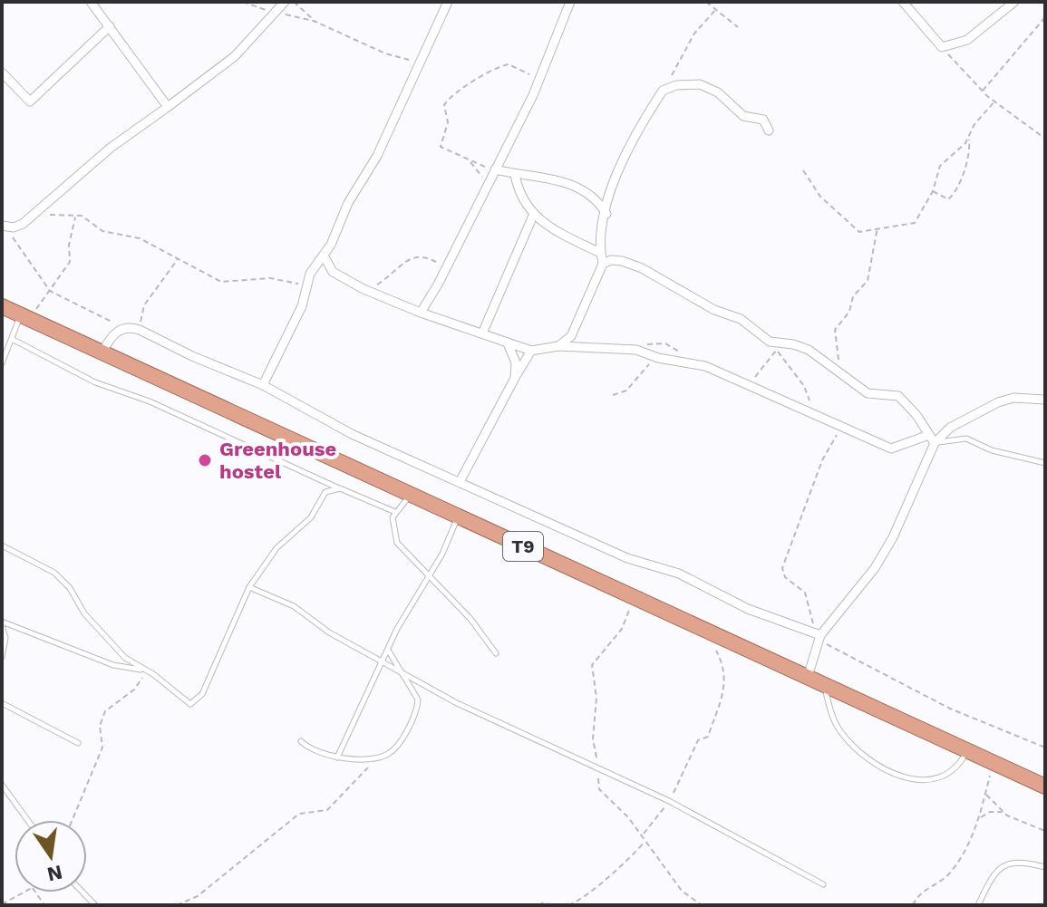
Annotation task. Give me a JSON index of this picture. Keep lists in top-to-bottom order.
{
  "streets": {
    "highway": ["T9"]
  },
  "places": ["Greenhouse hostel"],
  "north": "bottom"
}
